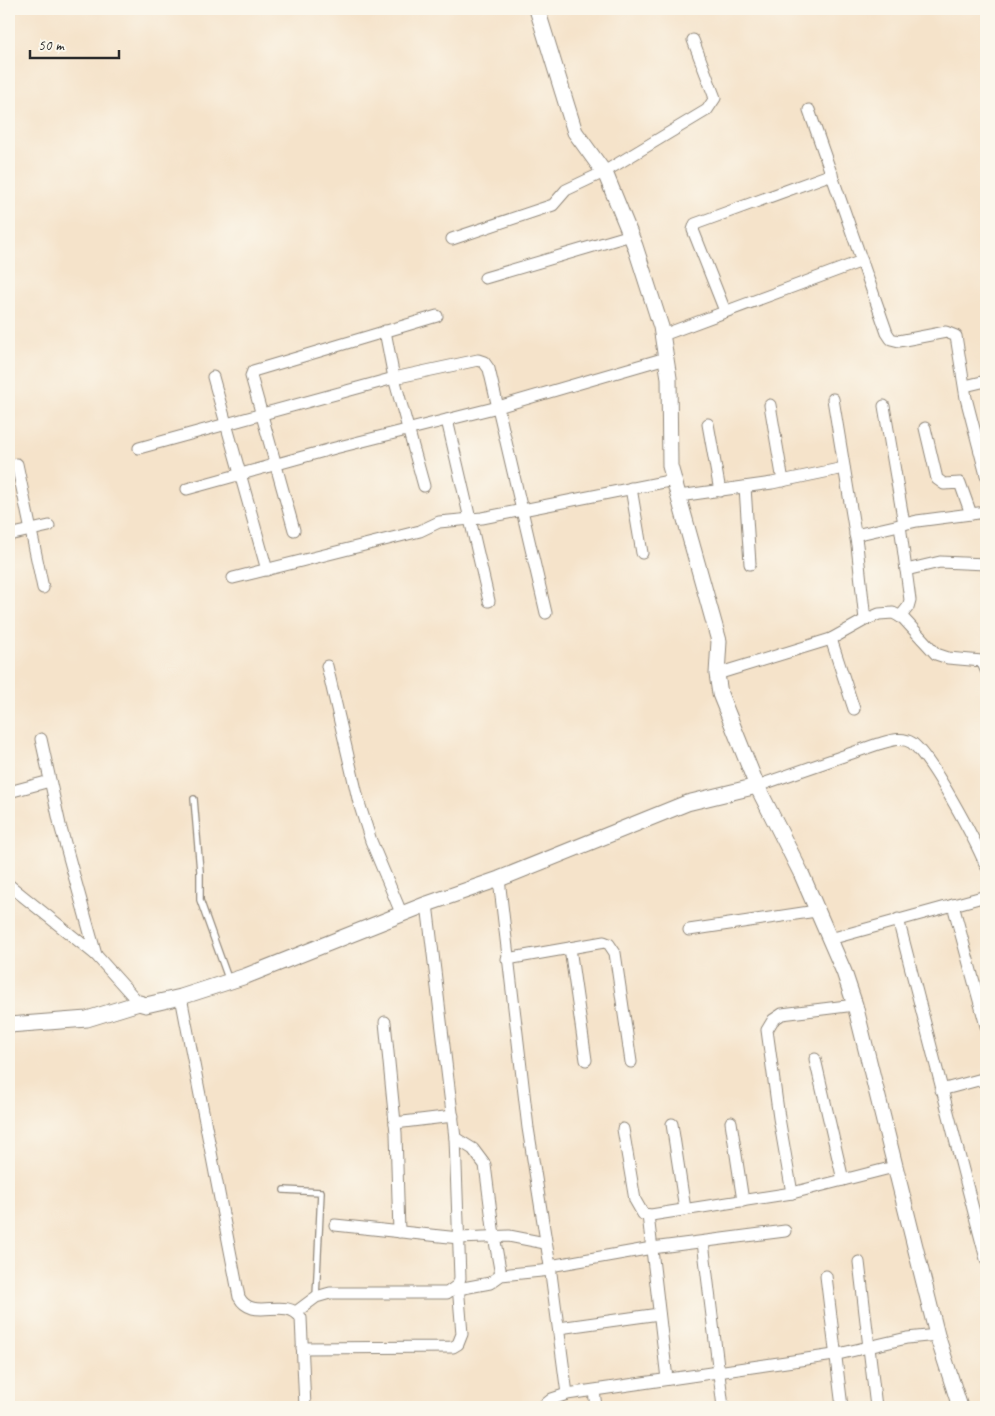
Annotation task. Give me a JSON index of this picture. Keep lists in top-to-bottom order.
{
  "scale_bar": "50 m"
}
